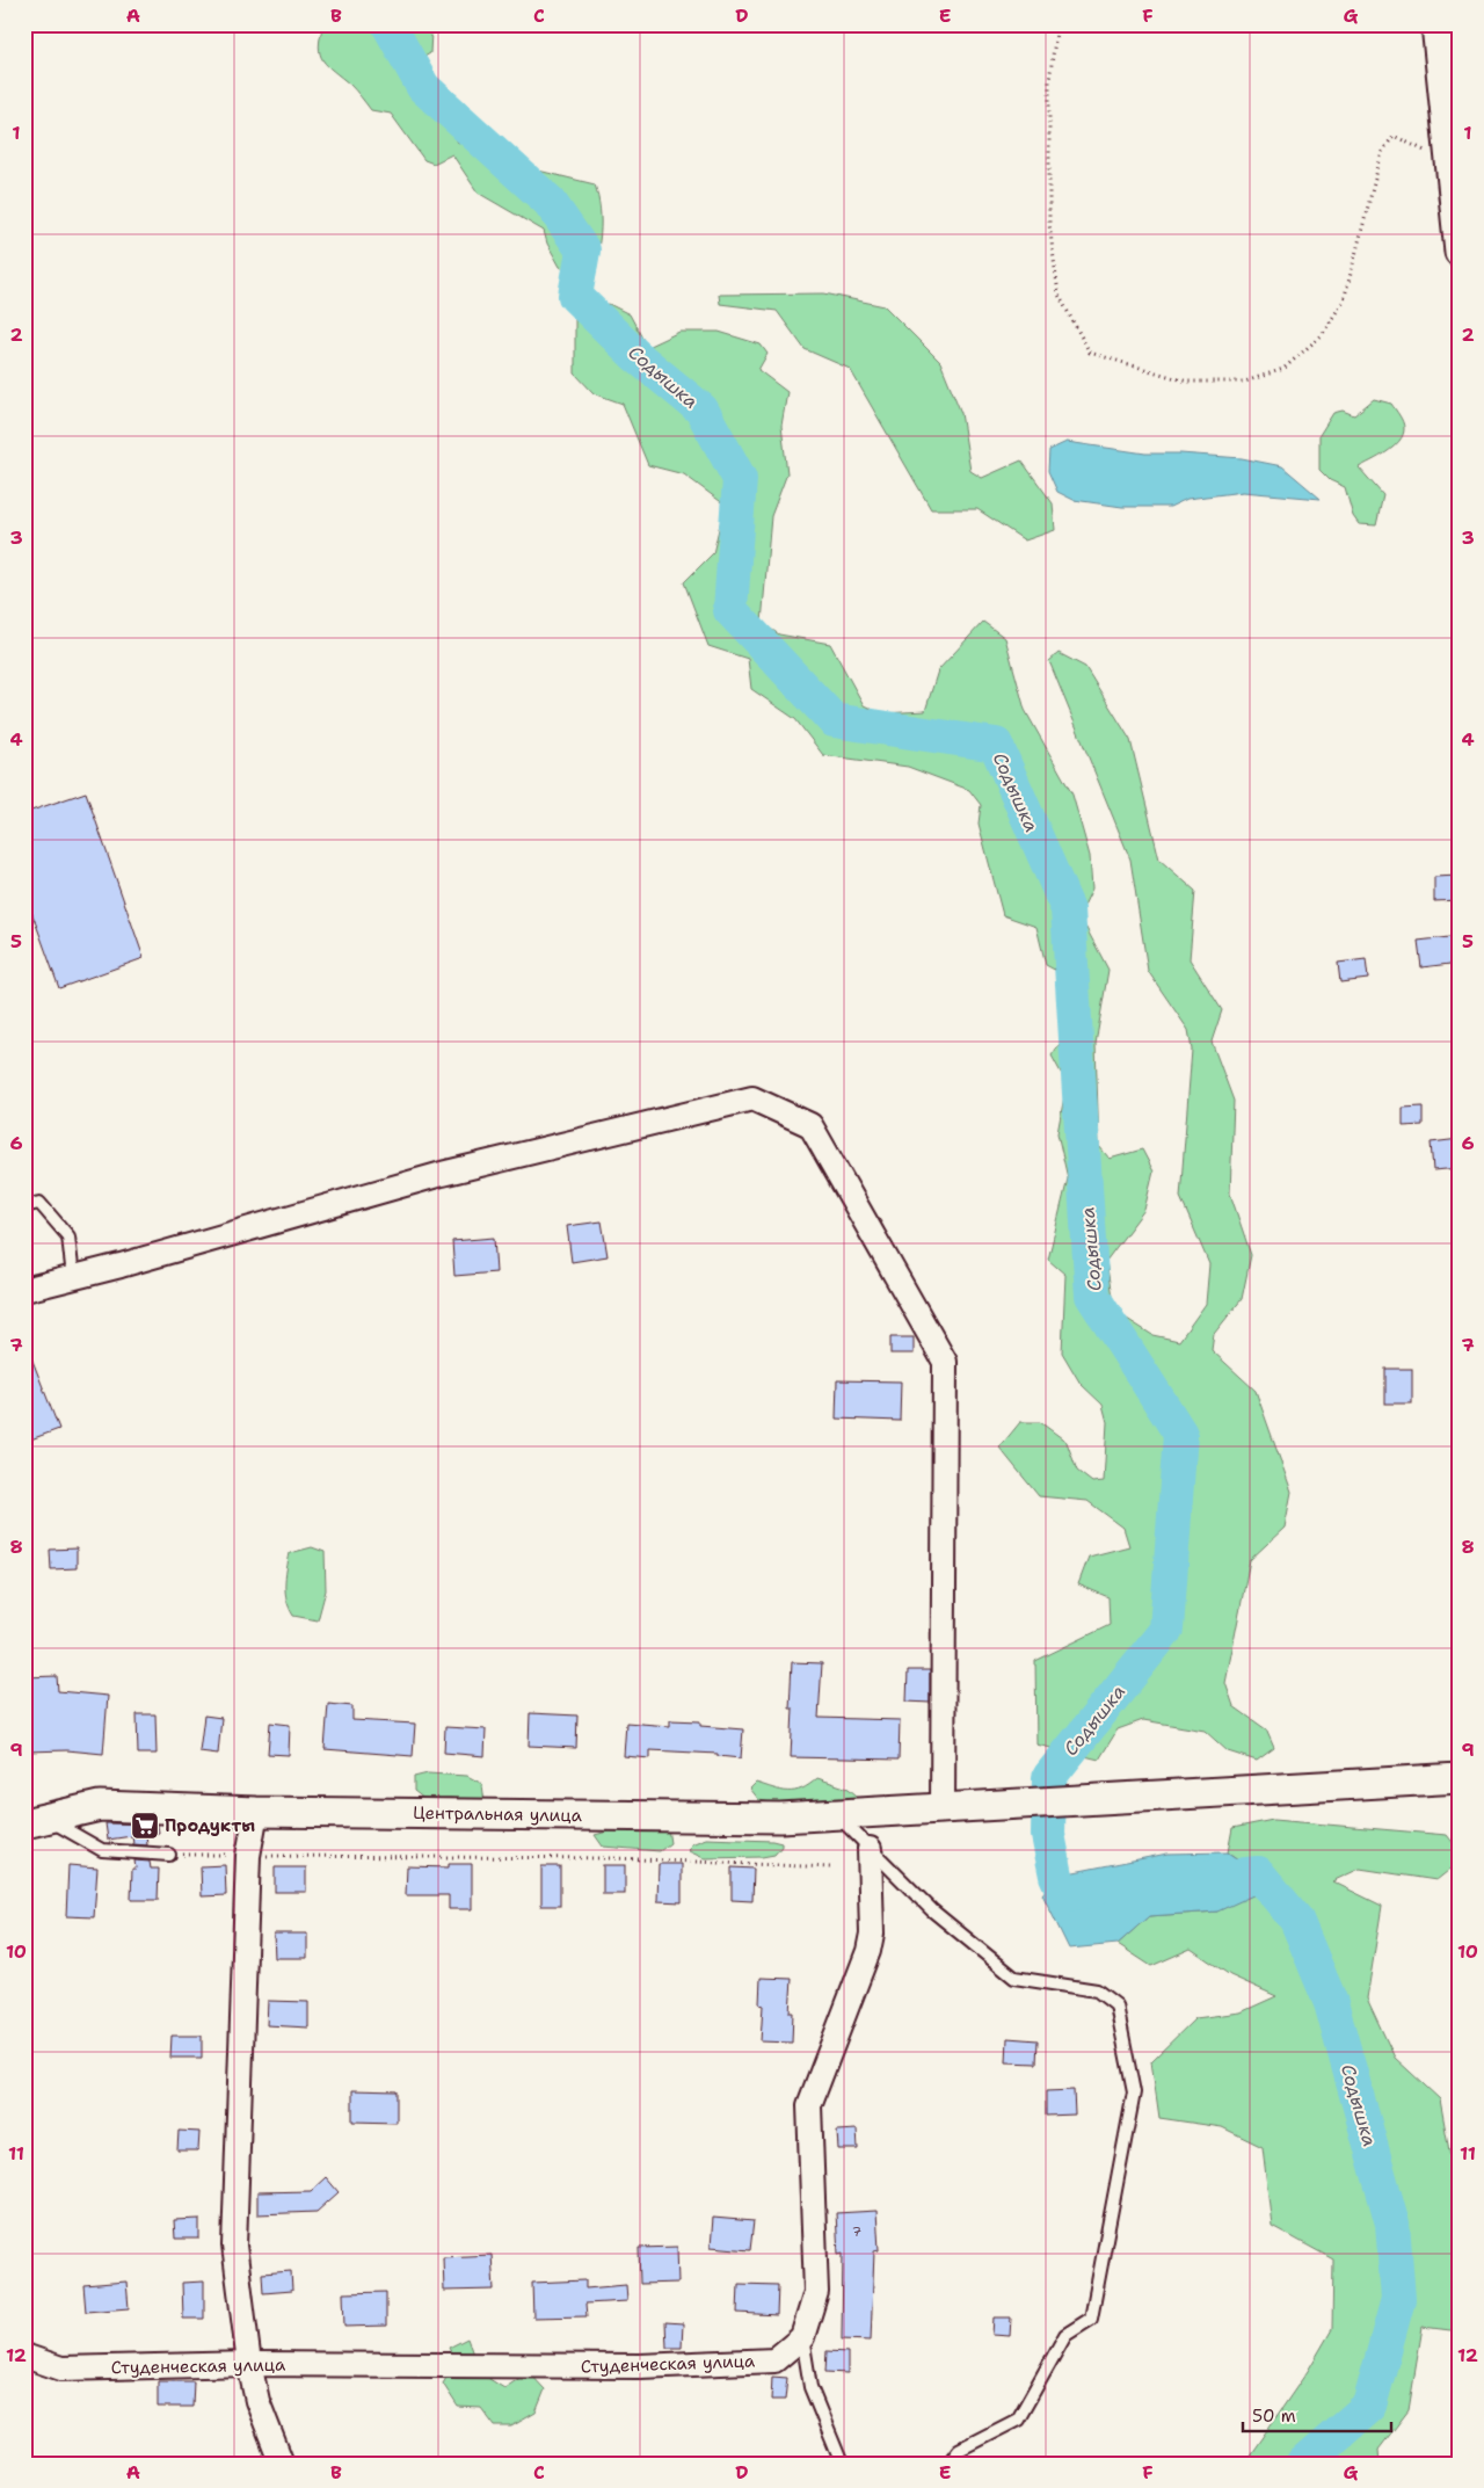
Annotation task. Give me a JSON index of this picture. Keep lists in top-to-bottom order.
{
  "streets": {
    "street": ["Центральная улица", "Студенческая улица"]
  },
  "water": ["Содышка"],
  "places": {
    "supermarket": ["Продукты"]
  },
  "house_numbers": ["7"],
  "scale_bar": "50 m",
  "grid": {
    "columns": [
      "A",
      "B",
      "C",
      "D",
      "E",
      "F",
      "G"
    ],
    "rows": [
      "1",
      "2",
      "3",
      "4",
      "5",
      "6",
      "7",
      "8",
      "9",
      "10",
      "11",
      "12"
    ]
  }
}
